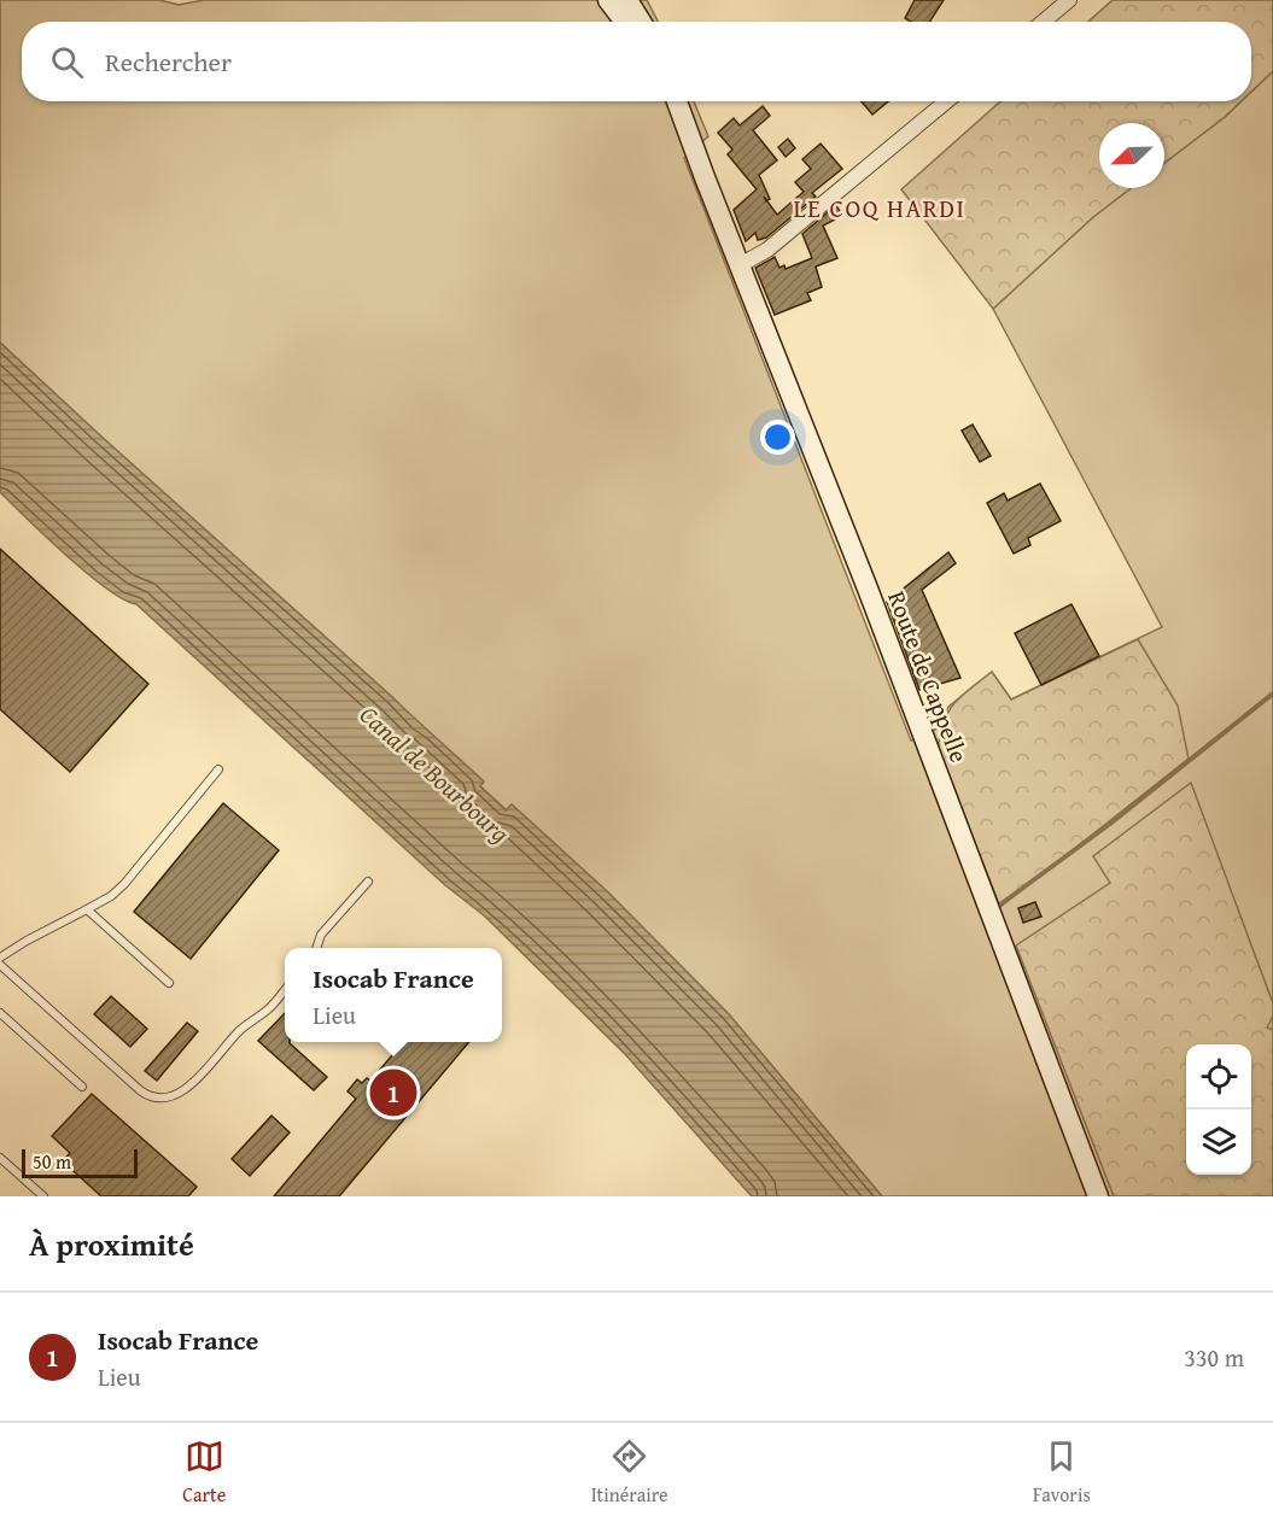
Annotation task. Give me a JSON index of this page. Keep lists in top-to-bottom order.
{
  "streets": {
    "main road": ["Route de Cappelle"]
  },
  "districts": ["LE COQ HARDI"],
  "water": ["Canal de Bourbourg"],
  "scale_bar": "50 m",
  "north": "bottom left",
  "page": {
    "search": "Rechercher",
    "popup": ["Isocab France", "Lieu"],
    "pins": "1",
    "scale": "50 m",
    "heading": "À proximité",
    "list": [
      {
        "mark": "1",
        "name": "Isocab France",
        "note": "Lieu",
        "value": "330 m"
      }
    ],
    "nav": ["Carte", "Itinéraire", "Favoris"]
  }
}
